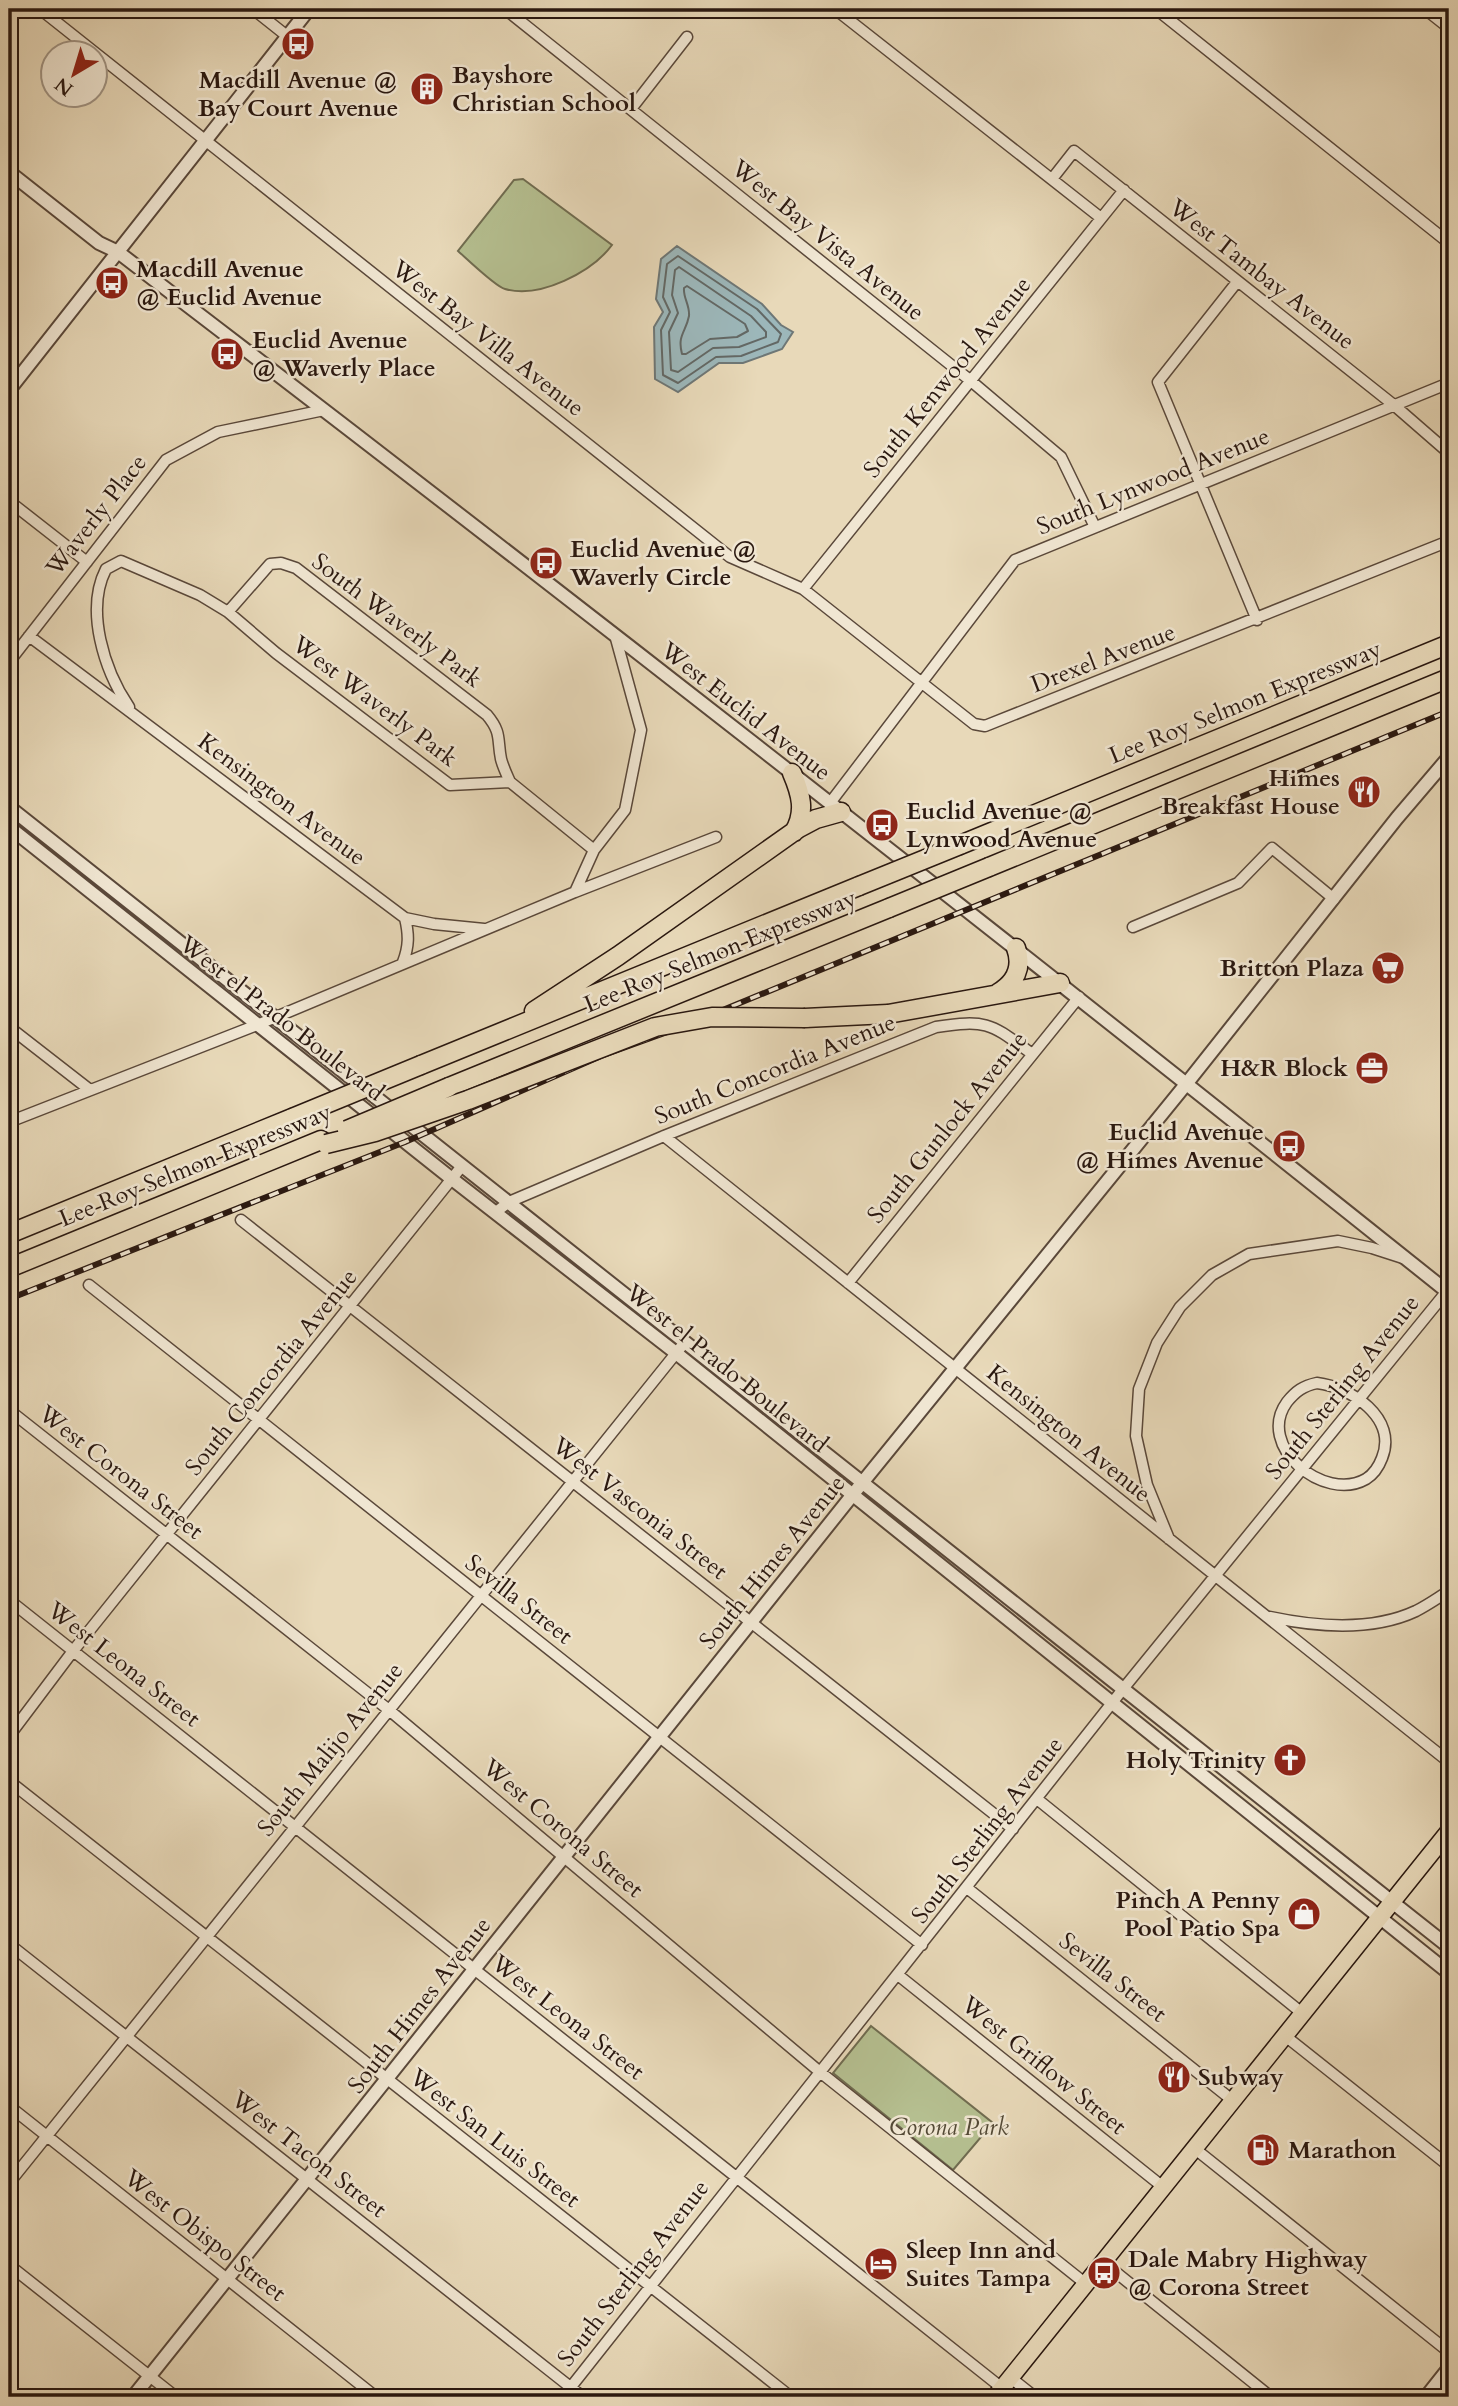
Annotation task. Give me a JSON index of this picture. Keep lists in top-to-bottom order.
{
  "streets": {
    "highway": ["Lee Roy Selmon Expressway"],
    "street": [
      "West Bay Vista Avenue",
      "West Tambay Avenue",
      "West Bay Villa Avenue",
      "South Kenwood Avenue",
      "South Lynwood Avenue",
      "Waverly Place",
      "South Waverly Park",
      "Drexel Avenue",
      "West Waverly Park",
      "West Euclid Avenue",
      "Kensington Avenue",
      "West el Prado Boulevard",
      "South Concordia Avenue",
      "South Gunlock Avenue",
      "South Sterling Avenue",
      "West Corona Street",
      "West Vasconia Street",
      "South Himes Avenue",
      "Sevilla Street",
      "West Leona Street",
      "South Malijo Avenue",
      "West Griflow Street",
      "West San Luis Street",
      "West Tacon Street",
      "West Obispo Street"
    ]
  },
  "crossings": [
    ["West Bay Vista Avenue", "South Kenwood Avenue"],
    ["West Bay Vista Avenue", "South Lynwood Avenue"],
    ["West Tambay Avenue", "South Kenwood Avenue"],
    ["West Tambay Avenue", "South Lynwood Avenue"],
    ["West Bay Villa Avenue", "South Kenwood Avenue"],
    ["West Bay Villa Avenue", "South Lynwood Avenue"],
    ["West Bay Villa Avenue", "Drexel Avenue"],
    ["South Lynwood Avenue", "Drexel Avenue"],
    ["Waverly Place", "West Euclid Avenue"],
    ["Waverly Place", "Kensington Avenue"],
    ["South Waverly Park", "West Waverly Park"],
    ["West Waverly Park", "Kensington Avenue"],
    ["West Euclid Avenue", "South Gunlock Avenue"],
    ["West Euclid Avenue", "South Sterling Avenue"],
    ["West Euclid Avenue", "South Himes Avenue"],
    ["Kensington Avenue", "South Concordia Avenue"],
    ["Kensington Avenue", "South Gunlock Avenue"],
    ["Kensington Avenue", "South Sterling Avenue"],
    ["Kensington Avenue", "South Himes Avenue"],
    ["West el Prado Boulevard", "South Concordia Avenue"],
    ["West el Prado Boulevard", "South Sterling Avenue"],
    ["West el Prado Boulevard", "South Himes Avenue"],
    ["West el Prado Boulevard", "South Malijo Avenue"],
    ["South Concordia Avenue", "South Gunlock Avenue"],
    ["South Concordia Avenue", "West Corona Street"],
    ["South Concordia Avenue", "West Vasconia Street"],
    ["South Concordia Avenue", "Sevilla Street"],
    ["South Concordia Avenue", "West Leona Street"],
    ["South Sterling Avenue", "West Corona Street"],
    ["South Sterling Avenue", "West Vasconia Street"],
    ["South Sterling Avenue", "Sevilla Street"],
    ["South Sterling Avenue", "West Leona Street"],
    ["South Sterling Avenue", "West Griflow Street"],
    ["South Sterling Avenue", "West San Luis Street"],
    ["South Sterling Avenue", "West Tacon Street"],
    ["West Corona Street", "South Himes Avenue"],
    ["West Corona Street", "South Malijo Avenue"],
    ["West Vasconia Street", "South Himes Avenue"],
    ["West Vasconia Street", "South Malijo Avenue"],
    ["South Himes Avenue", "Sevilla Street"],
    ["South Himes Avenue", "West Leona Street"],
    ["South Himes Avenue", "West San Luis Street"],
    ["South Himes Avenue", "West Tacon Street"],
    ["South Himes Avenue", "West Obispo Street"],
    ["Sevilla Street", "South Malijo Avenue"],
    ["West Leona Street", "South Malijo Avenue"],
    ["South Malijo Avenue", "West San Luis Street"],
    ["South Malijo Avenue", "West Tacon Street"],
    ["South Malijo Avenue", "West Obispo Street"]
  ],
  "parks": ["Corona Park"],
  "places": {
    "bus stop": [
      "Macdill Avenue @ Bay Court Avenue",
      "Macdill Avenue @ Euclid Avenue",
      "Euclid Avenue @ Waverly Place",
      "Euclid Avenue @ Waverly Circle",
      "Euclid Avenue @ Lynwood Avenue",
      "Euclid Avenue @ Himes Avenue",
      "Dale Mabry Highway @ Corona Street"
    ],
    "building": ["Bayshore Christian School"],
    "restaurant": ["Himes Breakfast House", "Subway"],
    "supermarket": ["Britton Plaza"],
    "office": ["H&R Block"],
    "church": ["Holy Trinity"],
    "shop": ["Pinch A Penny Pool Patio Spa"],
    "fuel station": ["Marathon"],
    "hotel": ["Sleep Inn and Suites Tampa"]
  },
  "north": "bottom left"
}
